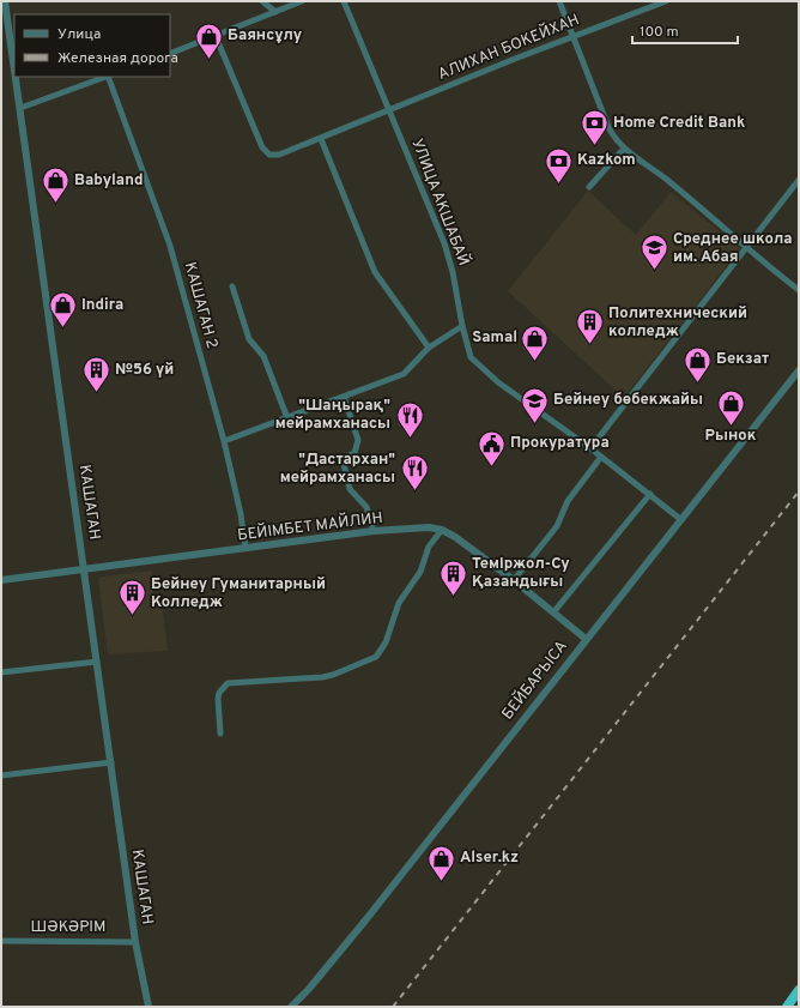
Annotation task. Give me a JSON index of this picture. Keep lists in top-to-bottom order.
{
  "streets": {
    "street": [
      "АЛИХАН БОКЕЙХАН",
      "УЛИЦА АКШАБАЙ",
      "КАШАГАН 2",
      "КАШАГАН",
      "БЕЙІМБЕТ МАЙЛИН",
      "БЕЙБАРЫСА",
      "ШӘКӘРІМ"
    ]
  },
  "crossings": [
    ["АЛИХАН БОКЕЙХАН", "УЛИЦА АКШАБАЙ"],
    ["УЛИЦА АКШАБАЙ", "БЕЙБАРЫСА"],
    ["КАШАГАН 2", "БЕЙІМБЕТ МАЙЛИН"],
    ["КАШАГАН", "БЕЙІМБЕТ МАЙЛИН"],
    ["КАШАГАН", "ШӘКӘРІМ"],
    ["БЕЙІМБЕТ МАЙЛИН", "БЕЙБАРЫСА"]
  ],
  "places": {
    "shop": [
      "Баянсұлу",
      "Babyland",
      "Indira",
      "Samal",
      "Бекзат",
      "Рынок",
      "Alser.kz"
    ],
    "bank": ["Home Credit Bank", "Kazkom"],
    "school or university": ["Среднее школа им. Абая", "Бейнеу бөбекжайы"],
    "building": [
      "Политехнический колледж",
      "№56 үй",
      "Теміржол-Су Қазандығы",
      "Бейнеу Гуманитарный Колледж"
    ],
    "restaurant": ["\"Шаңырақ\" мейрамханасы", "\"Дастархан\" мейрамханасы"],
    "public building": ["Прокуратура"]
  },
  "legend": ["Улица", "Железная дорога"],
  "scale_bar": "100 m"
}
